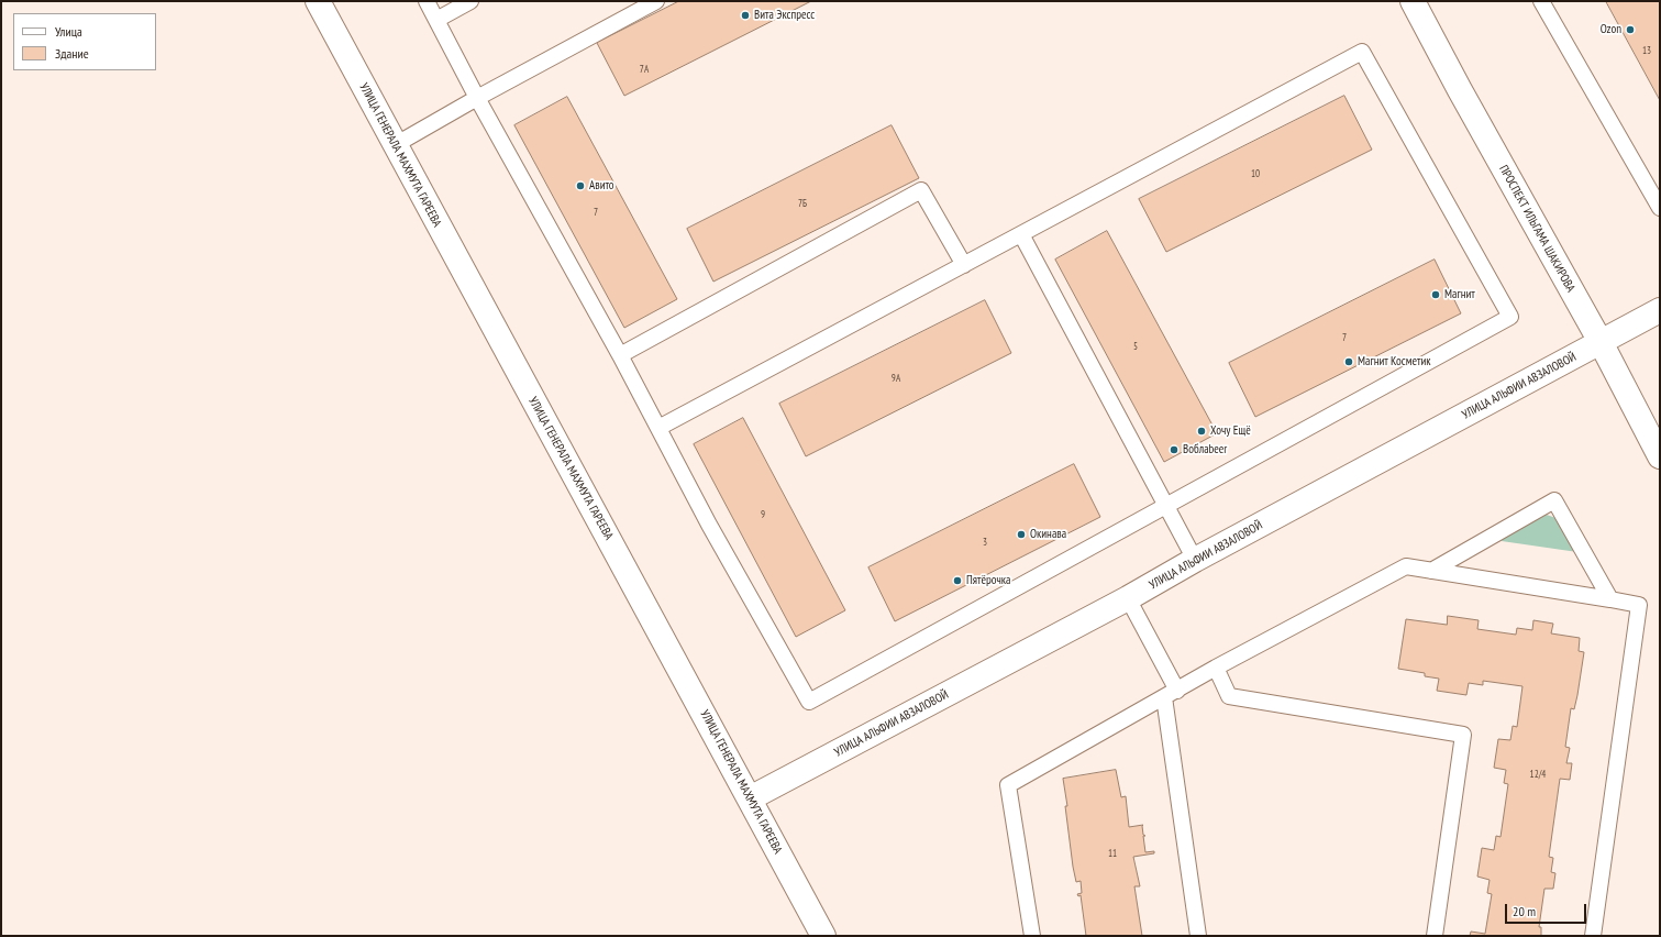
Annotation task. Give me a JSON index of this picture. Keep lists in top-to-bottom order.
{
  "streets": {
    "street": ["УЛИЦА ГЕНЕРАЛА МАХМУТА ГАРЕЕВА", "ПРОСПЕКТ ИЛЬГАМА ШАКИРОВА", "УЛИЦА АЛЬФИИ АВЗАЛОВОЙ"]
  },
  "crossings": [
    ["УЛИЦА ГЕНЕРАЛА МАХМУТА ГАРЕЕВА", "УЛИЦА АЛЬФИИ АВЗАЛОВОЙ"],
    ["ПРОСПЕКТ ИЛЬГАМА ШАКИРОВА", "УЛИЦА АЛЬФИИ АВЗАЛОВОЙ"]
  ],
  "places": [
    "Вита Экспресс",
    "Ozon",
    "Авито",
    "Магнит",
    "Магнит Косметик",
    "Хочу Ещё",
    "Воблаbeer",
    "Окинава",
    "Пятёрочка"
  ],
  "house_numbers": [
    "13",
    "7А",
    "10",
    "7Б",
    "7",
    "7",
    "5",
    "9А",
    "9",
    "3",
    "12/4",
    "11"
  ],
  "legend": ["Улица", "Здание"],
  "scale_bar": "20 m"
}
